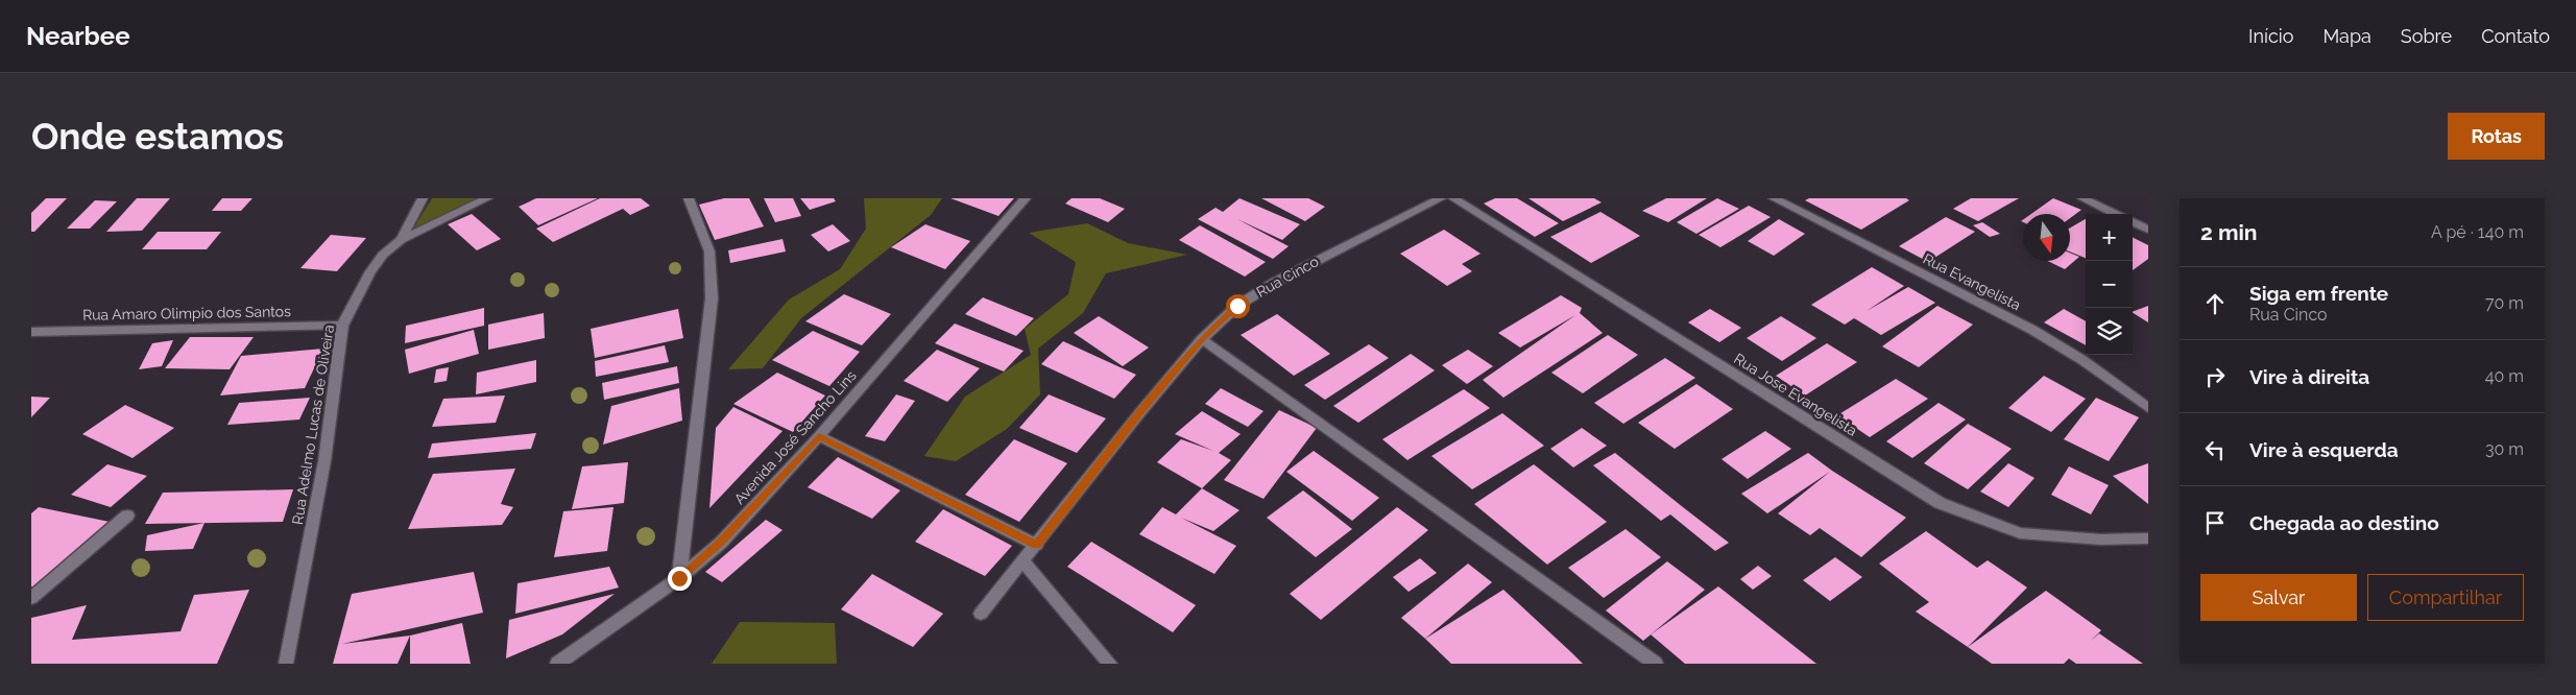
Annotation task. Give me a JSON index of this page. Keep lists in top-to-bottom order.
{
  "streets": {
    "street": [
      "Rua Cinco",
      "Rua Evangelista",
      "Rua Amaro Olimpio dos Santos",
      "Rua Jose Evangelista",
      "Rua Adelmo Lucas de Oliveira",
      "Avenida José Sancho Lins"
    ]
  },
  "crossings": [
    ["Rua Amaro Olimpio dos Santos", "Rua Adelmo Lucas de Oliveira"]
  ],
  "north": "bottom",
  "page": {
    "header": "Nearbee",
    "nav": [
      "Início",
      "Mapa",
      "Sobre",
      "Contato"
    ],
    "buttons": [
      "Rotas",
      ["Salvar", "Compartilhar"]
    ],
    "title": "Onde estamos",
    "heading": ["2 min", "A pé · 140 m"],
    "map_buttons": ["+", "−"],
    "list": [
      ["Siga em frente", "Rua Cinco", "70 m"],
      ["Vire à direita", "40 m"],
      ["Vire à esquerda", "30 m"],
      "Chegada ao destino"
    ]
  }
}
